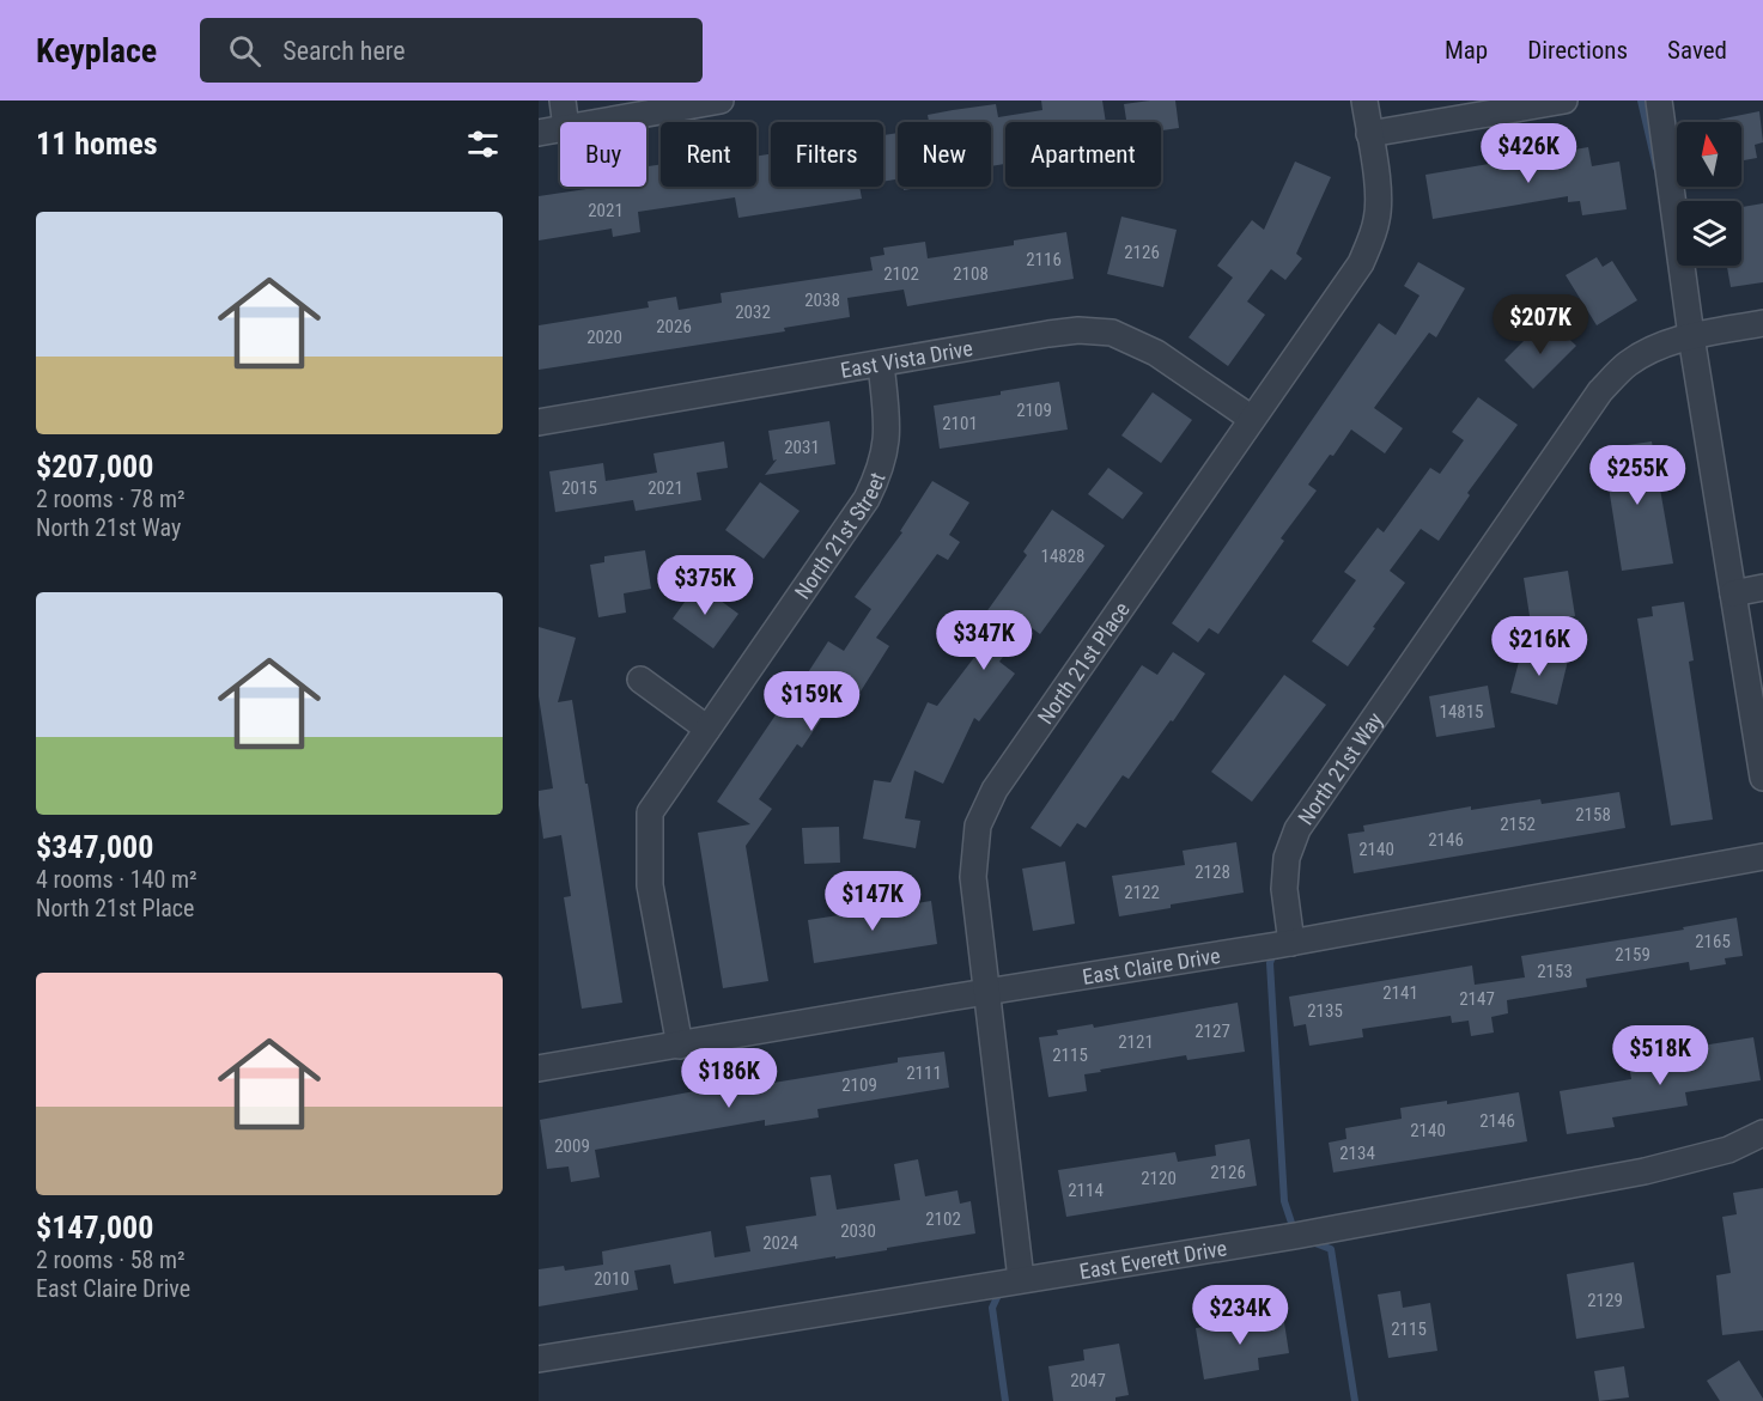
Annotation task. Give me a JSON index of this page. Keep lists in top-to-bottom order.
{
  "streets": {
    "street": [
      "East Vista Drive",
      "North 21st Street",
      "North 21st Place",
      "North 21st Way",
      "East Claire Drive",
      "East Everett Drive"
    ]
  },
  "crossings": [
    ["East Vista Drive", "North 21st Street"],
    ["East Vista Drive", "North 21st Place"],
    ["North 21st Street", "East Claire Drive"],
    ["North 21st Place", "East Claire Drive"],
    ["North 21st Place", "East Everett Drive"],
    ["North 21st Way", "East Claire Drive"]
  ],
  "house_numbers": [
    "2021",
    "2126",
    "2116",
    "2102",
    "2108",
    "2038",
    "2032",
    "2026",
    "2020",
    "2109",
    "2101",
    "2031",
    "2015",
    "2021",
    "14828",
    "14815",
    "2158",
    "2152",
    "2146",
    "2140",
    "2128",
    "2122",
    "2165",
    "2159",
    "2153",
    "2141",
    "2147",
    "2135",
    "2127",
    "2121",
    "2115",
    "2111",
    "2109",
    "2146",
    "2140",
    "2009",
    "2134",
    "2126",
    "2120",
    "2114",
    "2102",
    "2030",
    "2024",
    "2010",
    "2129",
    "2115",
    "2047"
  ],
  "north": "top",
  "page": {
    "header": "Keyplace",
    "search": "Search here",
    "nav": ["Map", "Directions", "Saved"],
    "heading": "11 homes",
    "chip": [
      "Buy",
      "Rent",
      "Filters",
      "New",
      "Apartment"
    ],
    "price": [
      "$426K",
      "$207K",
      "$255K",
      "$375K",
      "$347K",
      "$216K",
      "$159K",
      "$147K",
      "$518K",
      "$186K",
      "$234K"
    ],
    "list": [
      {
        "name": "$207,000",
        "note": "2 rooms · 78 m² · North 21st Way"
      },
      {
        "name": "$347,000",
        "note": "4 rooms · 140 m² · North 21st Place"
      },
      {
        "name": "$147,000",
        "note": "2 rooms · 58 m² · East Claire Drive"
      }
    ]
  }
}
